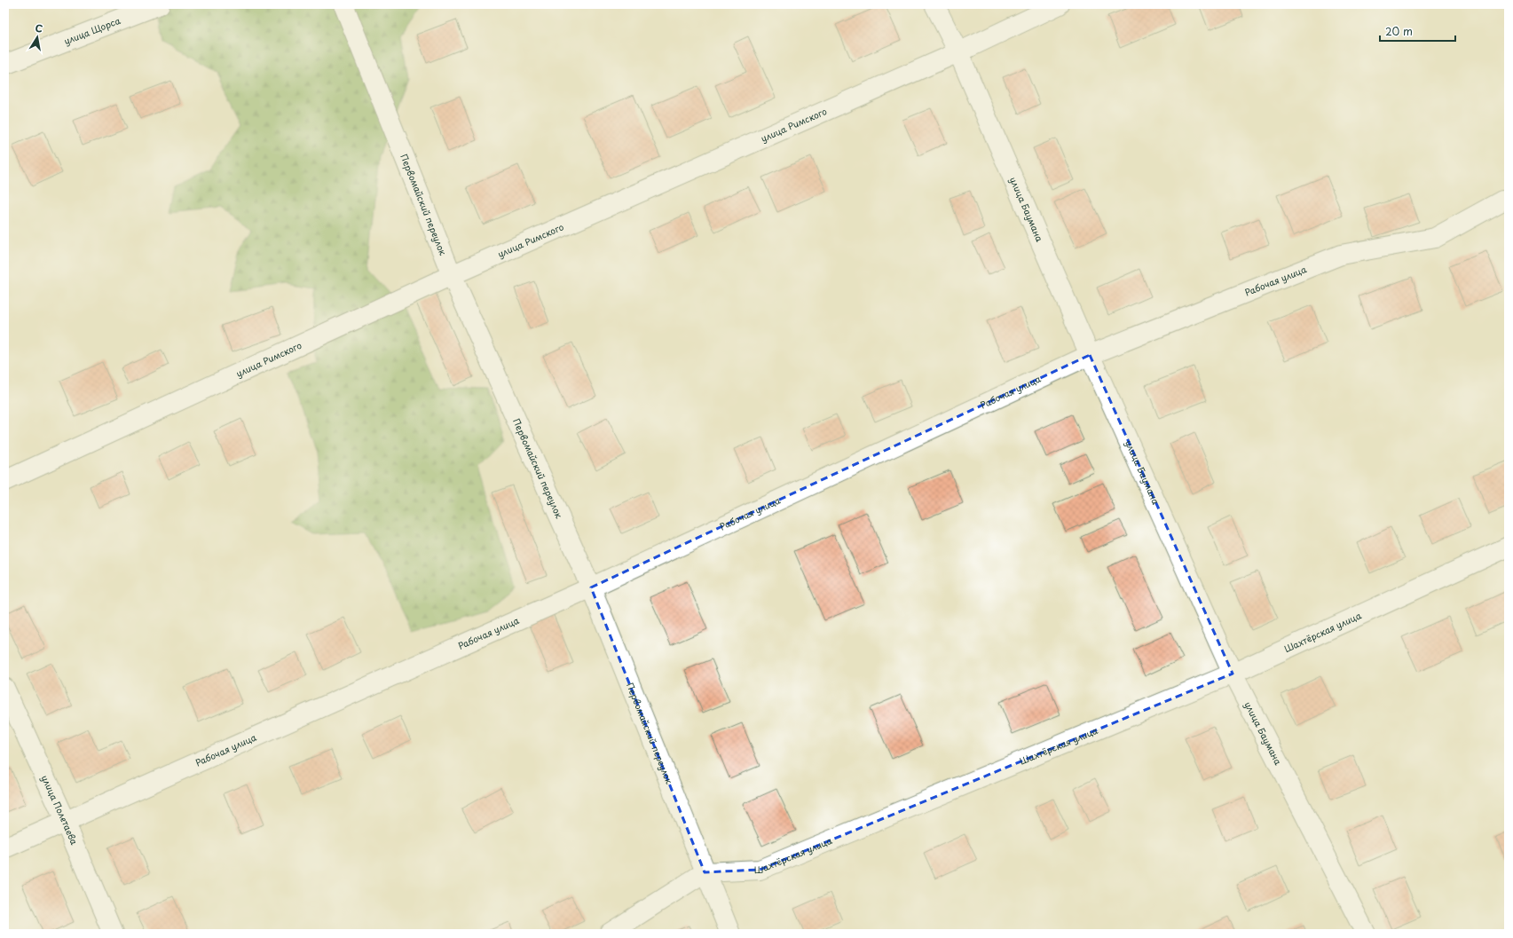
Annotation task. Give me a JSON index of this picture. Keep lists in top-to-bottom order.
{
  "streets": {
    "street": [
      "улица Щорса",
      "улица Римского",
      "Первомайский переулок",
      "улица Баумана",
      "Рабочая улица",
      "Шахтёрская улица",
      "улица Полетаева"
    ]
  },
  "crossings": [
    ["улица Римского", "Первомайский переулок"],
    ["улица Римского", "улица Баумана"],
    ["Первомайский переулок", "Рабочая улица"],
    ["Первомайский переулок", "Шахтёрская улица"],
    ["улица Баумана", "Рабочая улица"],
    ["улица Баумана", "Шахтёрская улица"],
    ["Рабочая улица", "улица Полетаева"]
  ],
  "scale_bar": "20 m",
  "north": "top"
}
